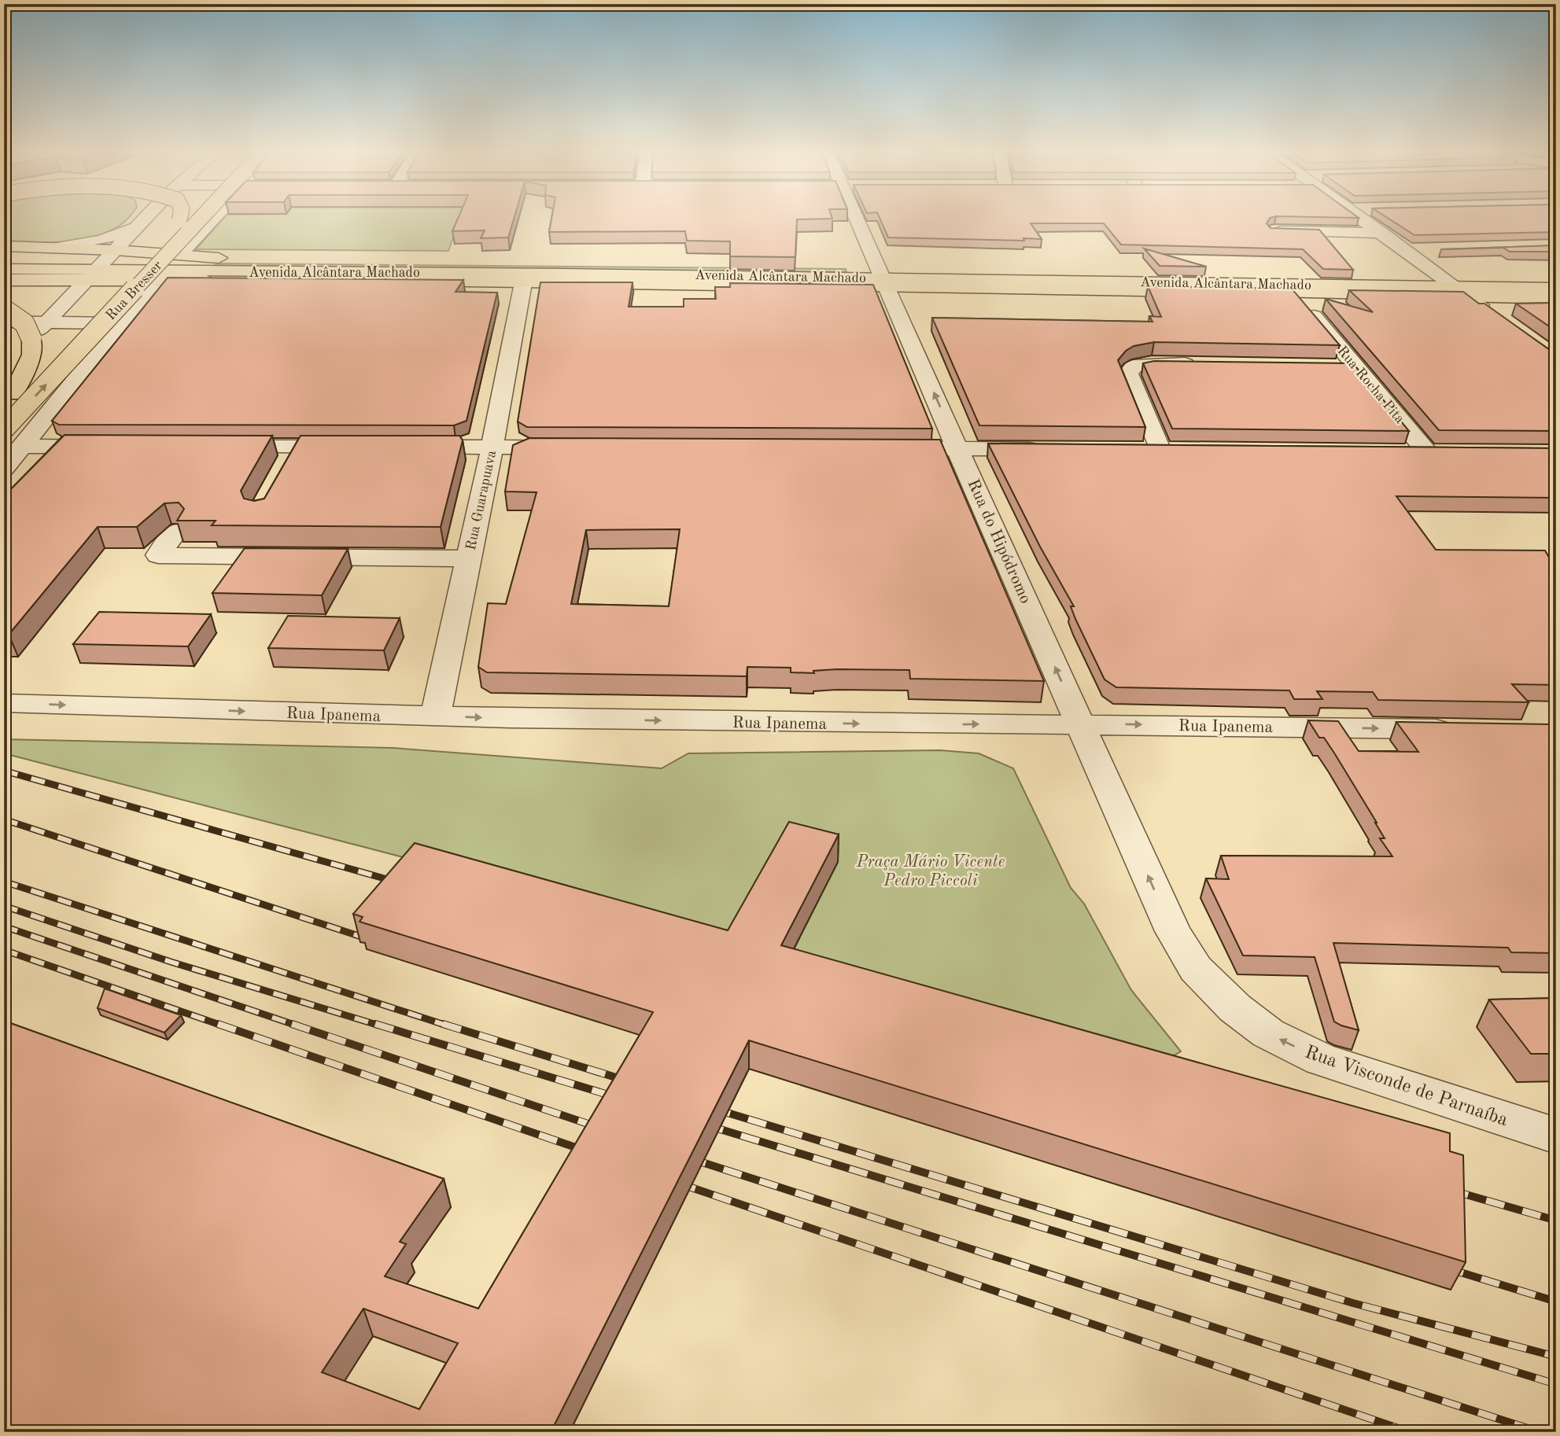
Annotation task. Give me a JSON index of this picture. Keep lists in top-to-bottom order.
{
  "streets": {
    "main road": ["Avenida Alcântara Machado", "Rua Bresser"],
    "street": [
      "Rua Rocha Pita",
      "Rua Guarapuava",
      "Rua do Hipódromo",
      "Rua Ipanema",
      "Rua Visconde de Parnaíba"
    ]
  },
  "crossings": [
    ["Avenida Alcântara Machado", "Rua Bresser"],
    ["Avenida Alcântara Machado", "Rua Rocha Pita"],
    ["Avenida Alcântara Machado", "Rua Guarapuava"],
    ["Avenida Alcântara Machado", "Rua do Hipódromo"],
    ["Rua Guarapuava", "Rua Ipanema"],
    ["Rua do Hipódromo", "Rua Ipanema"],
    ["Rua do Hipódromo", "Rua Visconde de Parnaíba"]
  ],
  "one_way": ["Rua do Hipódromo", "Rua Ipanema", "Rua Visconde de Parnaíba"],
  "parks": ["Praça Mário Vicente Pedro Piccoli"]
}
